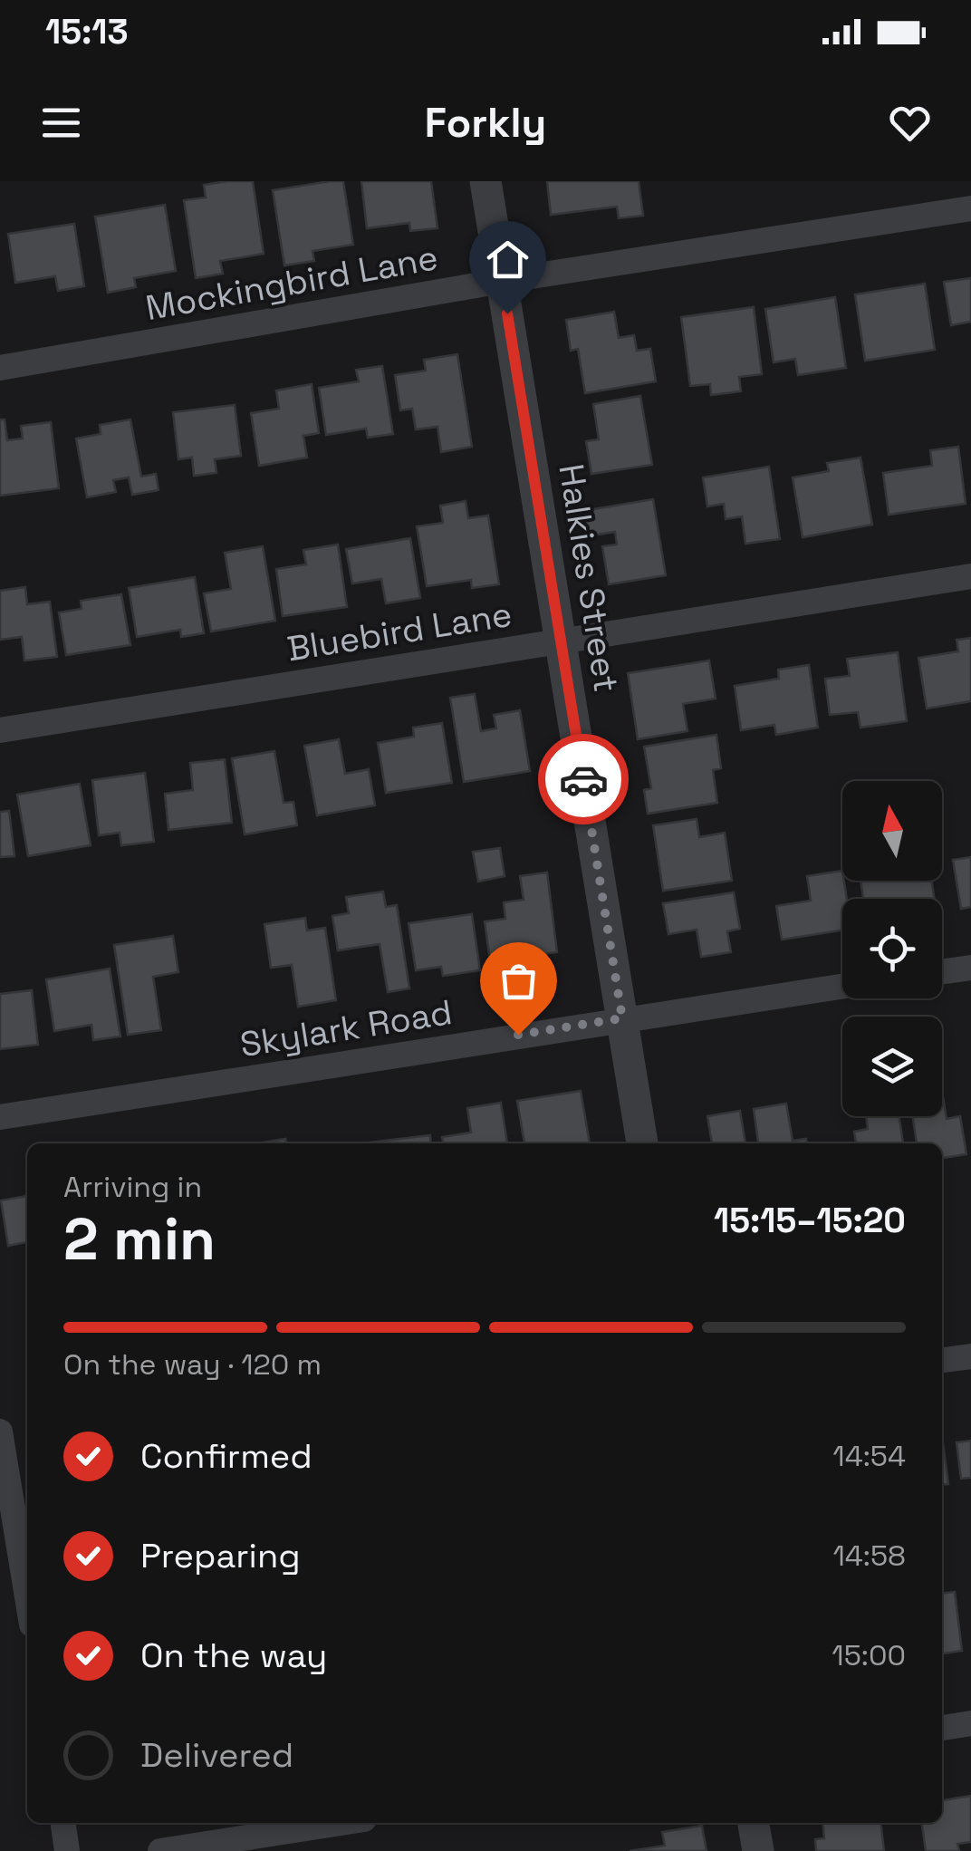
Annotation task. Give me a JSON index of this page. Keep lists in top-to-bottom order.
{
  "streets": {
    "street": [
      "Mockingbird Lane",
      "Halkies Street",
      "Bluebird Lane",
      "Skylark Road"
    ]
  },
  "crossings": [
    ["Mockingbird Lane", "Halkies Street"],
    ["Halkies Street", "Bluebird Lane"],
    ["Halkies Street", "Skylark Road"]
  ],
  "north": "top",
  "page": {
    "status": "15:13",
    "header": "Forkly",
    "heading": ["2 min", "Arriving in", "15:15–15:20"],
    "bar": "On the way · 120 m",
    "list": [
      ["Confirmed", "14:54"],
      ["Preparing", "14:58"],
      ["On the way", "15:00"],
      "Delivered"
    ]
  }
}
